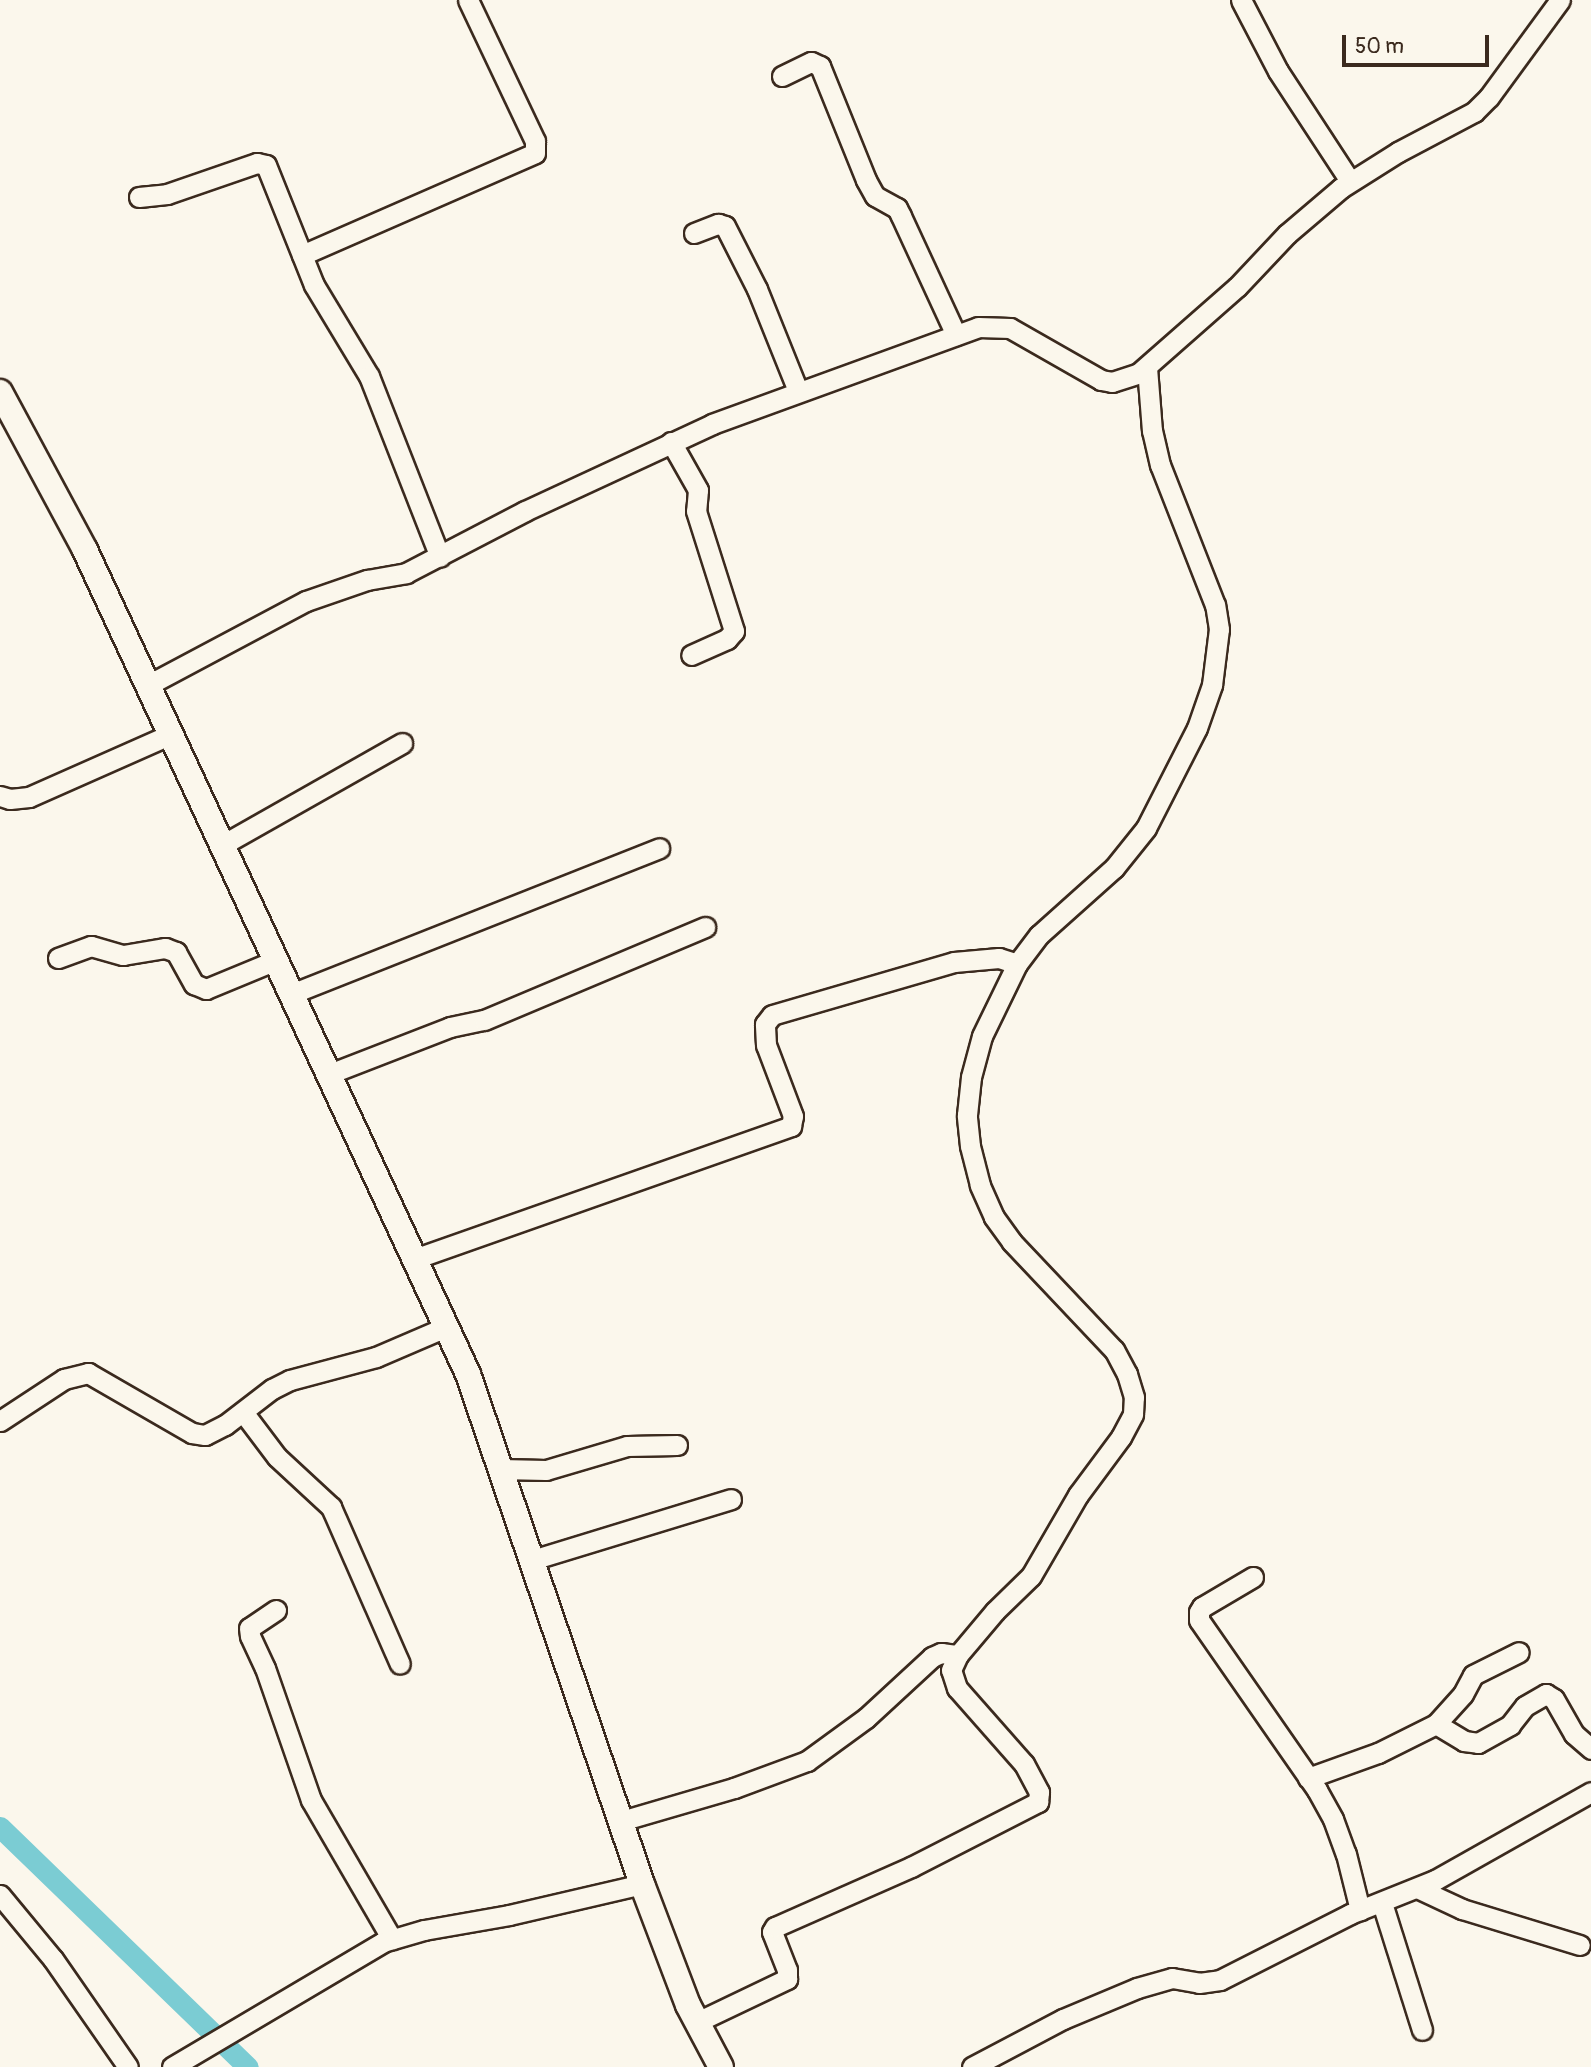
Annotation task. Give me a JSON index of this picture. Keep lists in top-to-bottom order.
{
  "scale_bar": "50 m"
}
